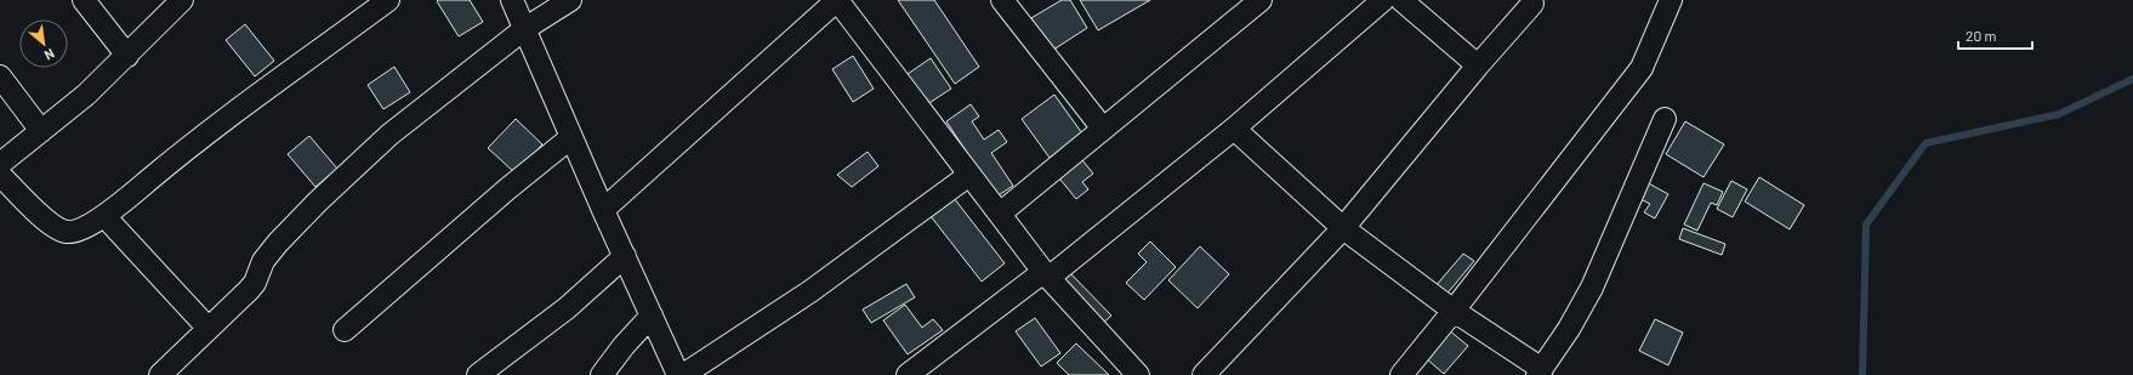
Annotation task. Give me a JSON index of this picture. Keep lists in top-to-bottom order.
{
  "scale_bar": "20 m",
  "north": "bottom right"
}
